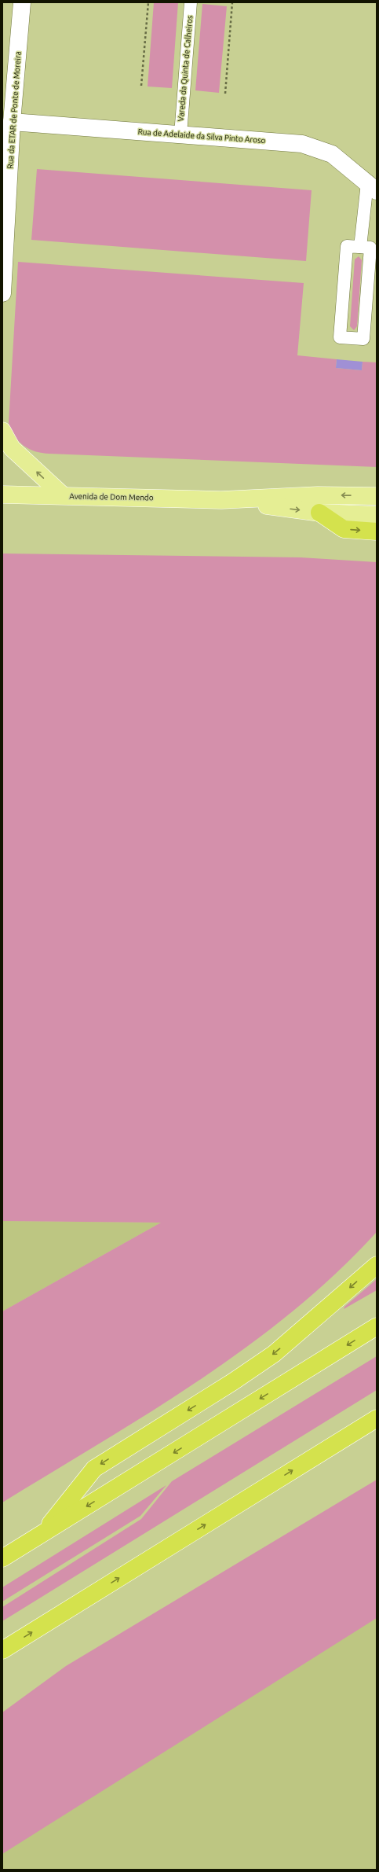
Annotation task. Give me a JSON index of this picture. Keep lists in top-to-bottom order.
{
  "streets": {
    "main road": ["Avenida de Dom Mendo"],
    "street": ["Rua da ETAR de Ponte de Moreira", "Rua de Adelaide da Silva Pinto Aroso"],
    "lane": ["Vareda da Quinta de Calheiros"]
  },
  "crossings": [
    ["Vareda da Quinta de Calheiros", "Rua de Adelaide da Silva Pinto Aroso"],
    ["Rua da ETAR de Ponte de Moreira", "Rua de Adelaide da Silva Pinto Aroso"]
  ]
}
